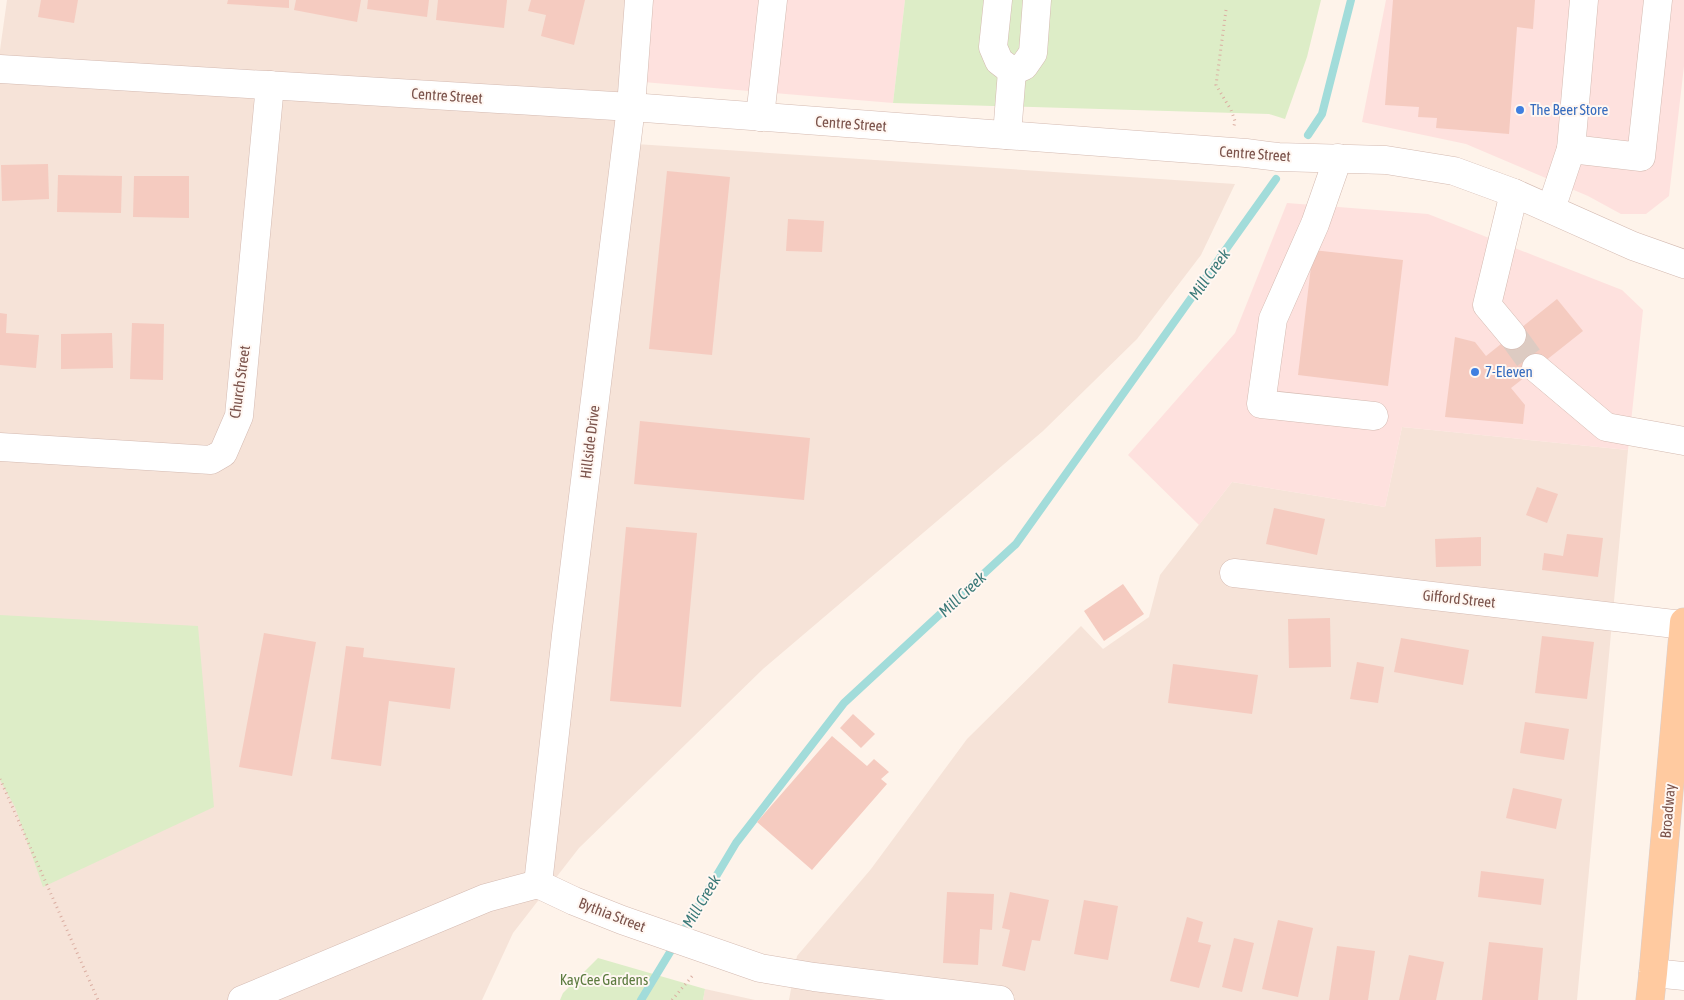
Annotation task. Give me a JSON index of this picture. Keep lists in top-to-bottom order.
{
  "streets": {
    "main road": ["Broadway"],
    "street": [
      "Centre Street",
      "Church Street",
      "Hillside Drive",
      "Gifford Street",
      "Bythia Street"
    ]
  },
  "crossings": [
    ["Centre Street", "Church Street"],
    ["Centre Street", "Hillside Drive"],
    ["Hillside Drive", "Bythia Street"],
    ["Gifford Street", "Broadway"]
  ],
  "water": ["Mill Creek"],
  "parks": ["KayCee Gardens"],
  "places": ["The Beer Store", "7-Eleven"]
}
